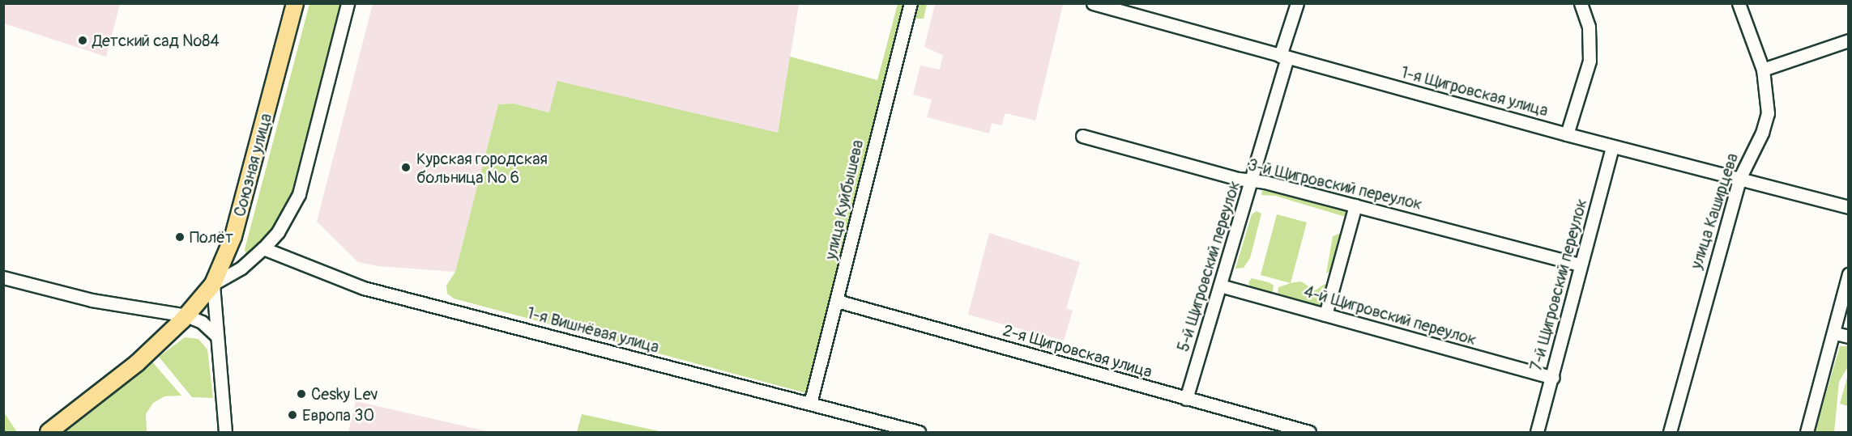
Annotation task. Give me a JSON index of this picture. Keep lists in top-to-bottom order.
{
  "streets": {
    "main road": ["Союзная улица"],
    "street": [
      "1-я Щигровская улица",
      "3-й Щигровский переулок",
      "улица Куйбышева",
      "улица Каширцева",
      "5-й Щигровский переулок",
      "7-й Щигровский переулок",
      "4-й Щигровский переулок",
      "1-я Вишнёвая улица",
      "2-я Щигровская улица"
    ]
  },
  "crossings": [
    ["1-я Щигровская улица", "улица Каширцева"],
    ["1-я Щигровская улица", "5-й Щигровский переулок"],
    ["1-я Щигровская улица", "7-й Щигровский переулок"],
    ["3-й Щигровский переулок", "5-й Щигровский переулок"],
    ["3-й Щигровский переулок", "7-й Щигровский переулок"],
    ["улица Куйбышева", "1-я Вишнёвая улица"],
    ["улица Куйбышева", "2-я Щигровская улица"],
    ["5-й Щигровский переулок", "4-й Щигровский переулок"],
    ["5-й Щигровский переулок", "2-я Щигровская улица"],
    ["7-й Щигровский переулок", "4-й Щигровский переулок"]
  ],
  "places": [
    "Детский сад №84",
    "Курская городская больница № 6",
    "Полёт",
    "Cesky Lev",
    "Европа 30"
  ]
}
